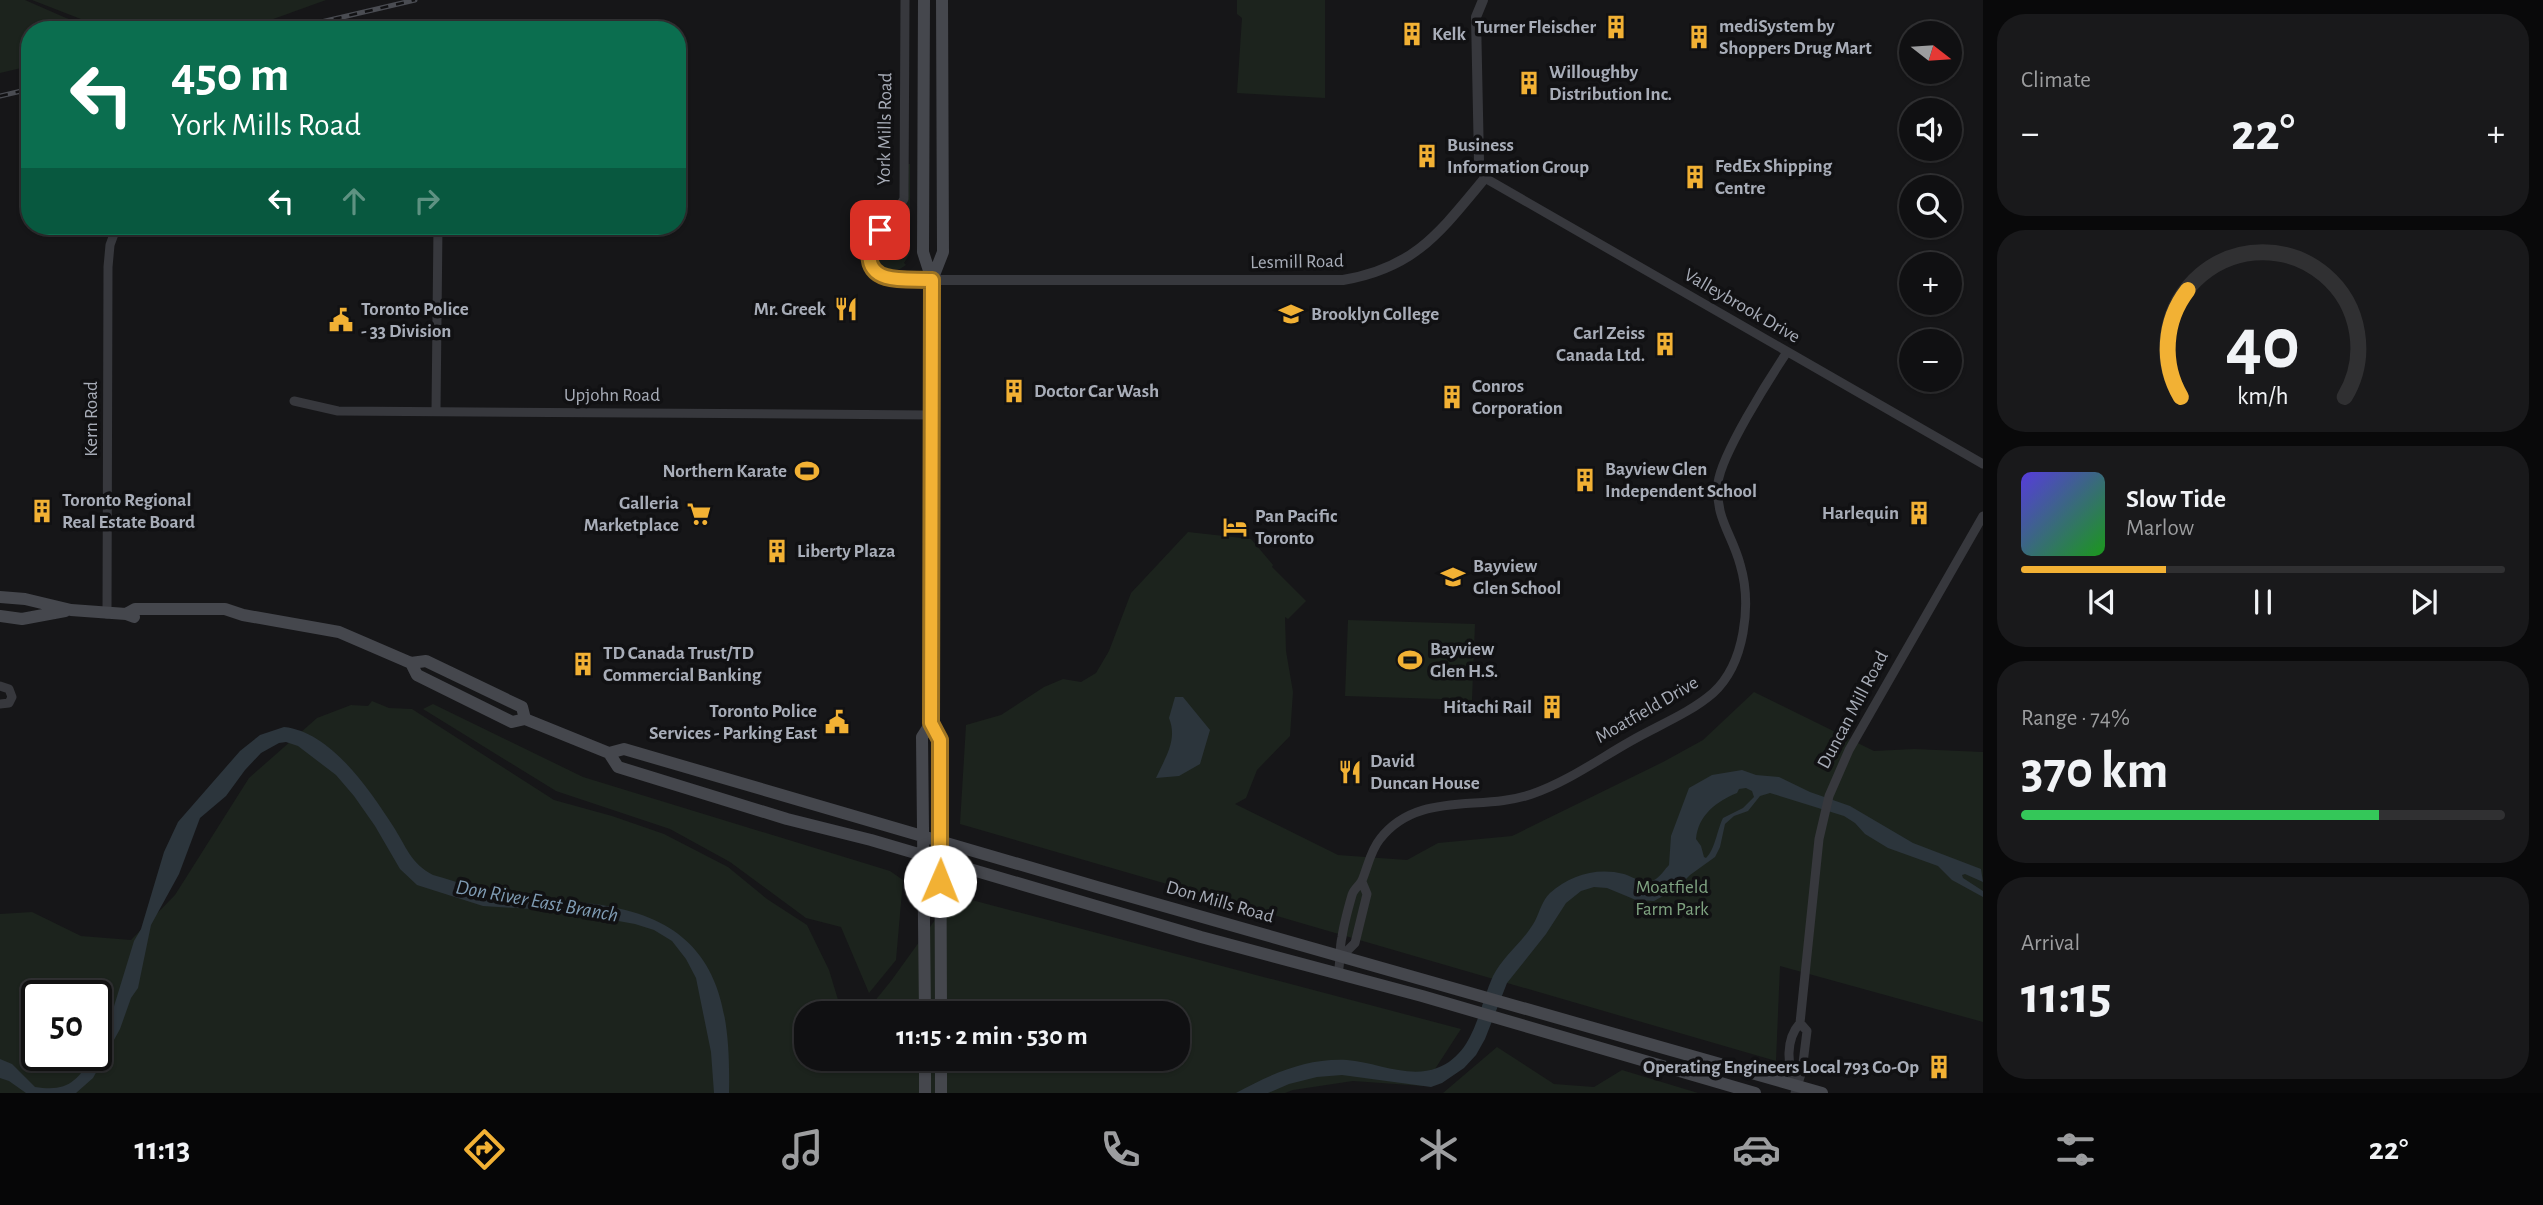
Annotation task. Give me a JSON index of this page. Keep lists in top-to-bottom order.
{
  "streets": {
    "main road": ["York Mills Road", "Don Mills Road"],
    "street": [
      "Lesmill Road",
      "Valleybrook Drive",
      "Upjohn Road",
      "Kern Road",
      "Moatfield Drive",
      "Duncan Mill Road"
    ]
  },
  "crossings": [
    ["York Mills Road", "Lesmill Road"],
    ["York Mills Road", "Upjohn Road"],
    ["York Mills Road", "Don Mills Road"],
    ["Lesmill Road", "Valleybrook Drive"],
    ["Valleybrook Drive", "Moatfield Drive"],
    ["Kern Road", "Don Mills Road"],
    ["Moatfield Drive", "Don Mills Road"],
    ["Duncan Mill Road", "Don Mills Road"]
  ],
  "water": ["Don River East Branch"],
  "parks": ["Moatfield Farm Park"],
  "places": {
    "building": [
      "Turner Fleischer",
      "Kelk",
      "mediSystem by Shoppers Drug Mart",
      "Willoughby Distribution Inc.",
      "Business Information Group",
      "FedEx Shipping Centre",
      "Carl Zeiss Canada Ltd.",
      "Doctor Car Wash",
      "Conros Corporation",
      "Bayview Glen Independent School",
      "Toronto Regional Real Estate Board",
      "Harlequin",
      "Liberty Plaza",
      "TD Canada Trust/TD Commercial Banking",
      "Hitachi Rail",
      "Operating Engineers Local 793 Co-Op"
    ],
    "restaurant": ["Mr. Greek", "David Duncan House"],
    "school or university": ["Brooklyn College", "Bayview Glen School"],
    "public building": ["Toronto Police - 33 Division", "Toronto Police Services - Parking East"],
    "sports": ["Northern Karate", "Bayview Glen H.S."],
    "supermarket": ["Galleria Marketplace"],
    "hotel": ["Pan Pacific Toronto"]
  },
  "north": "right",
  "page": {
    "tile": [
      "Climate",
      ["Range · 74%", "370 km"],
      ["Arrival", "11:15"]
    ],
    "map_buttons": ["+", "−"],
    "turn": ["450 m", "York Mills Road"],
    "heat": ["−", "22°", "+"],
    "song": ["Slow Tide", "Marlow"],
    "limit": "50",
    "trip": "11:15 · 2 min · 530 m",
    "tabs": ["11:13", "22°"],
    "gauge": ["40", "km/h"]
  }
}
